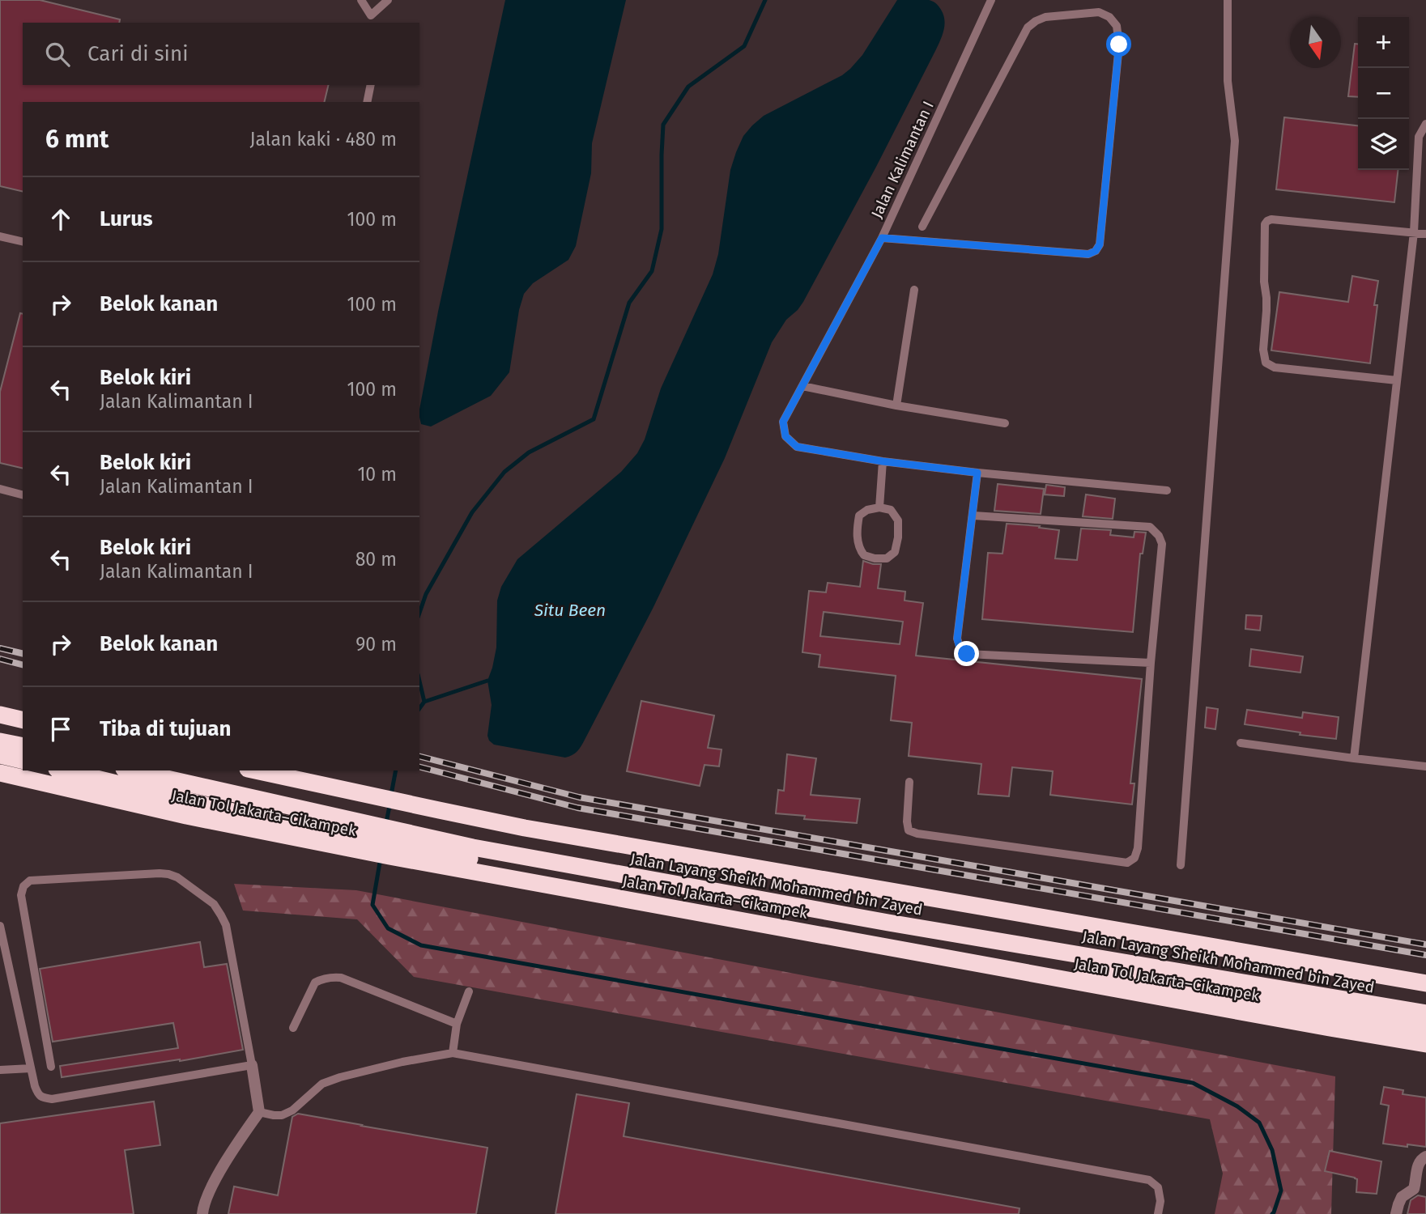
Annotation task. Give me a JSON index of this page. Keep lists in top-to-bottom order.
{
  "streets": {
    "highway": ["Jalan Tol Jakarta–Cikampek", "Jalan Layang Sheikh Mohammed bin Zayed"],
    "lane": ["Jalan Kalimantan I"]
  },
  "water": ["Situ Been"],
  "north": "bottom",
  "page": {
    "map_buttons": ["+", "−"],
    "search": "Cari di sini",
    "heading": ["6 mnt", "Jalan kaki · 480 m"],
    "list": [
      ["Lurus", "100 m"],
      ["Belok kanan", "100 m"],
      ["Belok kiri", "Jalan Kalimantan I", "100 m"],
      ["Belok kiri", "Jalan Kalimantan I", "10 m"],
      ["Belok kiri", "Jalan Kalimantan I", "80 m"],
      ["Belok kanan", "90 m"],
      "Tiba di tujuan"
    ]
  }
}
